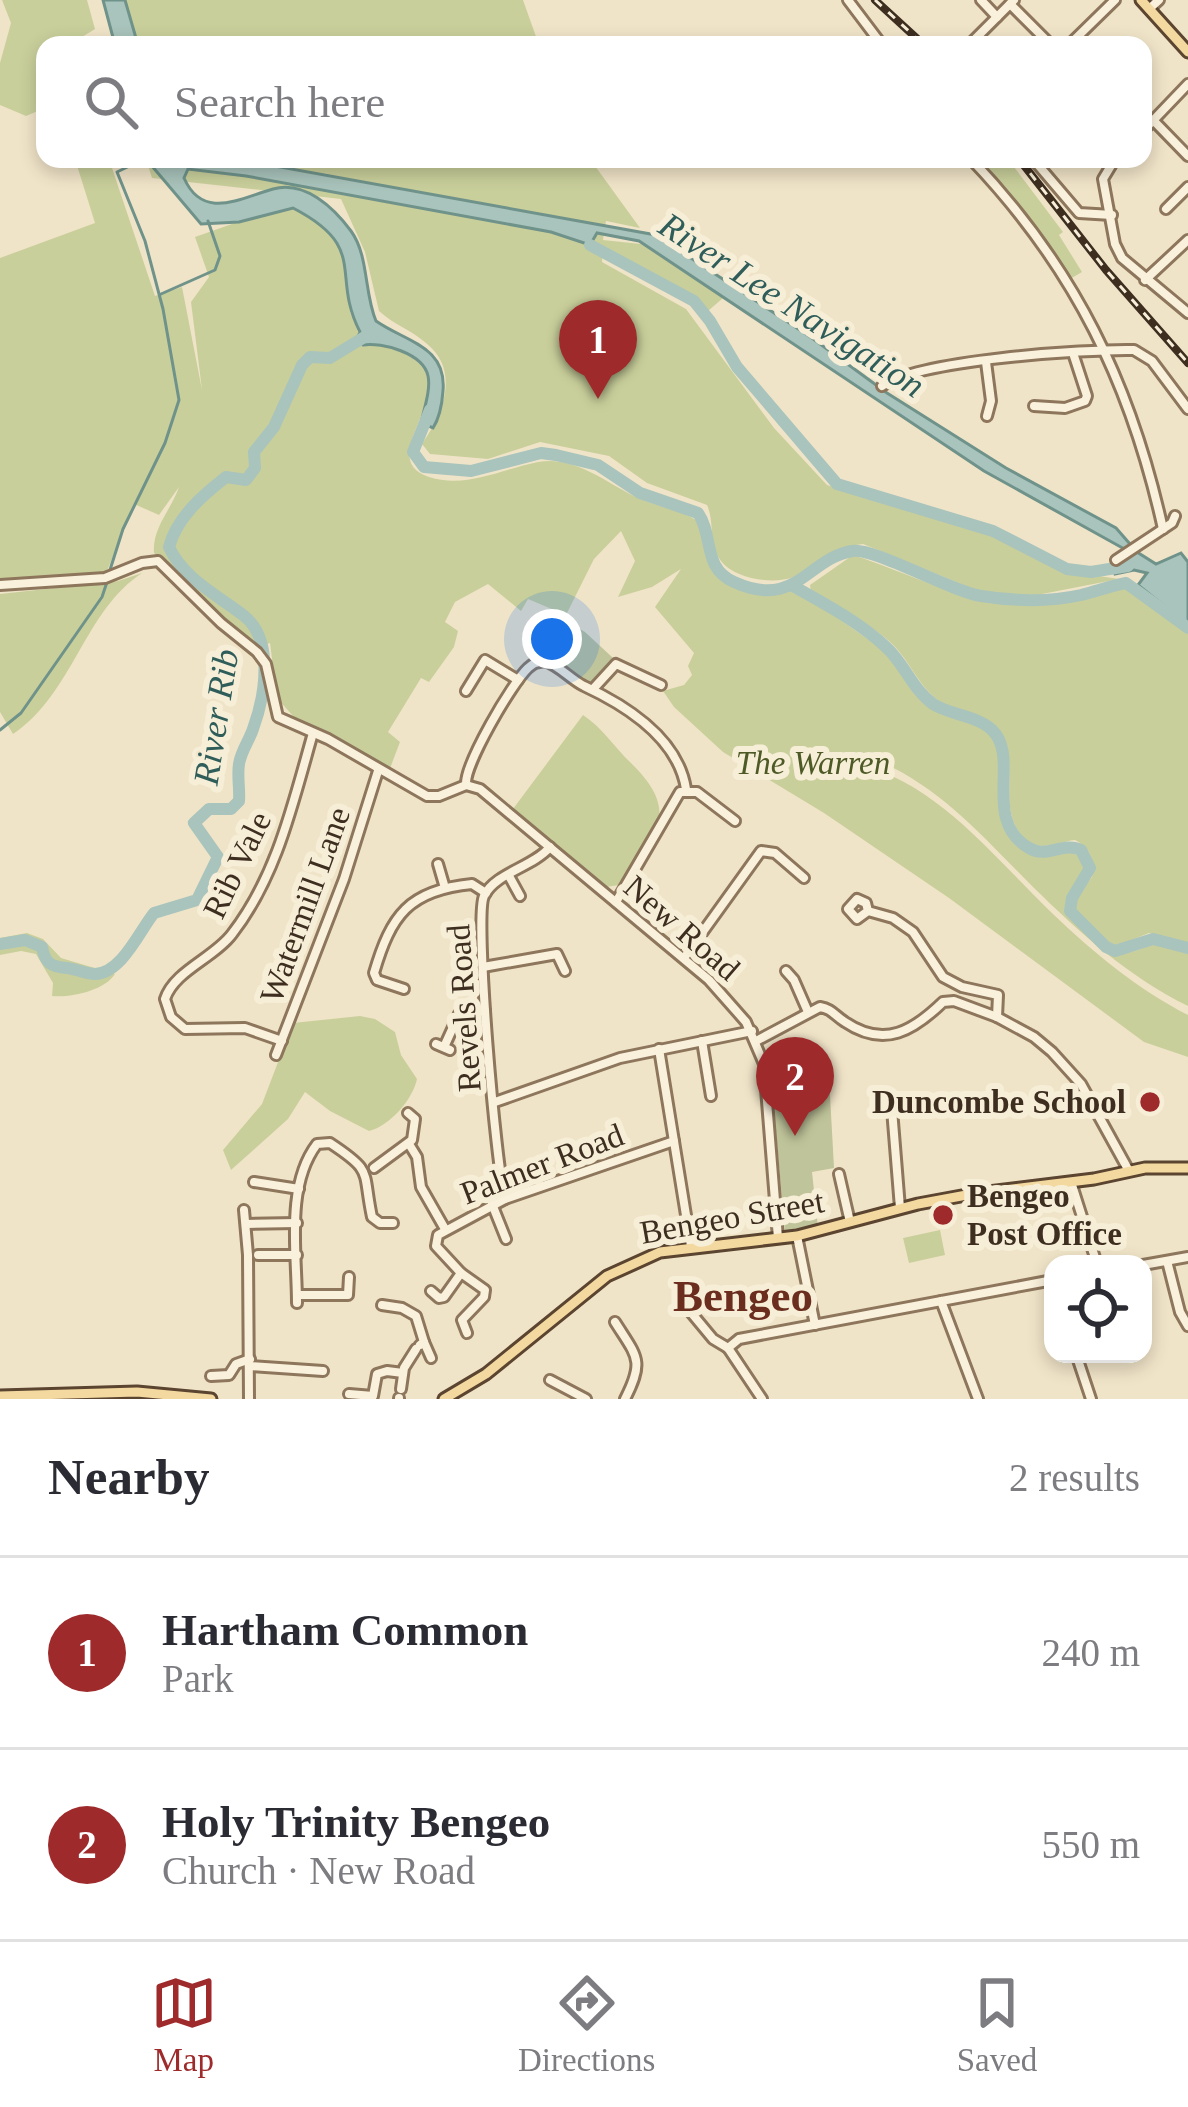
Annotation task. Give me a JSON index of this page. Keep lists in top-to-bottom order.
{
  "streets": {
    "main road": ["Bengeo Street"],
    "street": [
      "Rib Vale",
      "Watermill Lane",
      "New Road",
      "Revels Road",
      "Palmer Road"
    ]
  },
  "crossings": [
    ["Rib Vale", "Watermill Lane"],
    ["New Road", "Revels Road"],
    ["Revels Road", "Palmer Road"]
  ],
  "districts": ["Bengeo"],
  "water": ["River Lee Navigation", "River Rib"],
  "parks": ["The Warren"],
  "places": ["Duncombe School", "Bengeo Post Office"],
  "page": {
    "search": "Search here",
    "pins": ["1", "2"],
    "heading": ["Nearby", "2 results"],
    "list": [
      {
        "mark": "1",
        "name": "Hartham Common",
        "note": "Park",
        "value": "240 m"
      },
      {
        "mark": "2",
        "name": "Holy Trinity Bengeo",
        "note": "Church · New Road",
        "value": "550 m"
      }
    ],
    "nav": ["Map", "Directions", "Saved"]
  }
}
